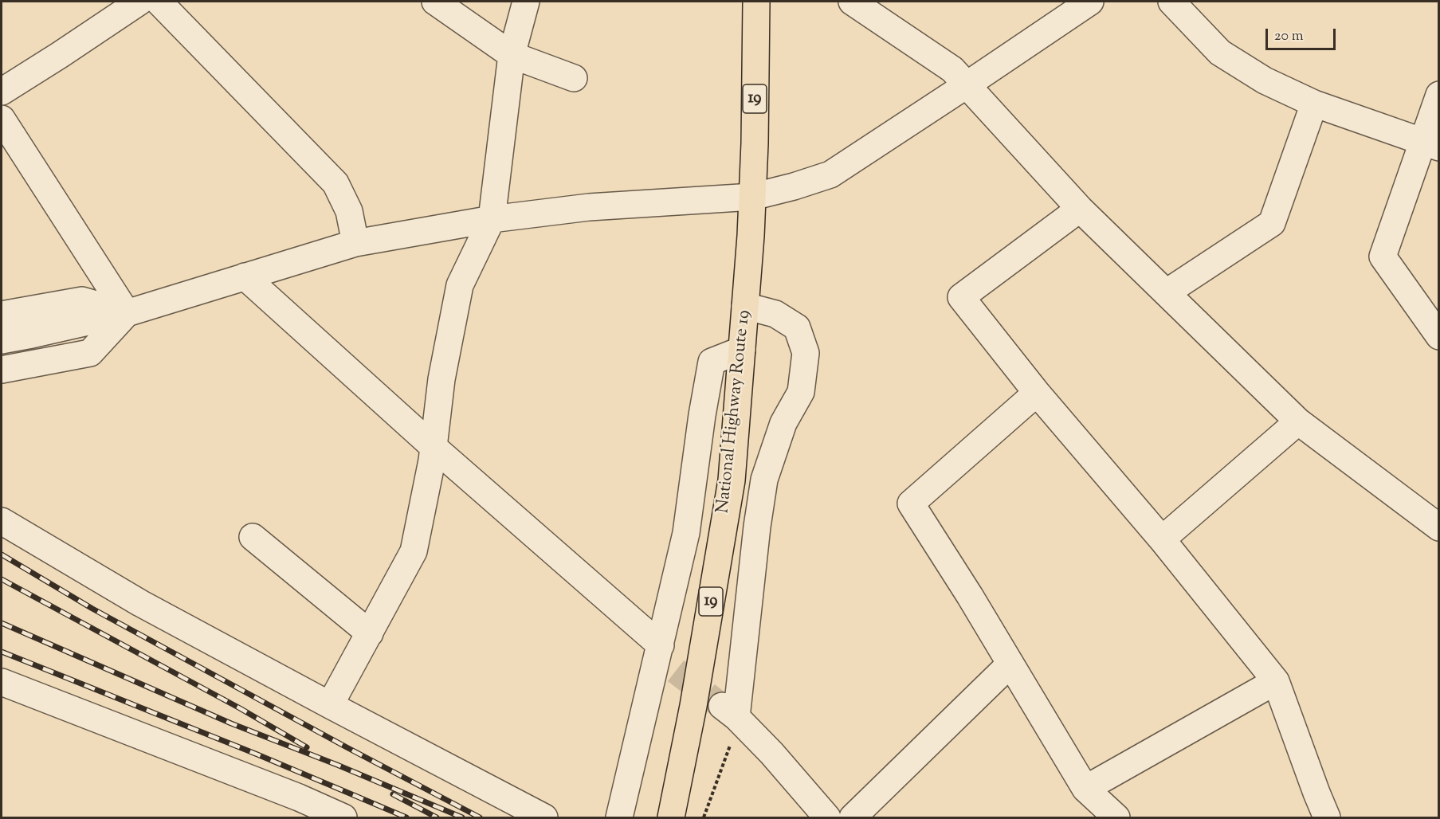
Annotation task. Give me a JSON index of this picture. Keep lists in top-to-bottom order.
{
  "streets": {
    "highway": ["19", "National Highway Route 19"]
  },
  "scale_bar": "20 m"
}
